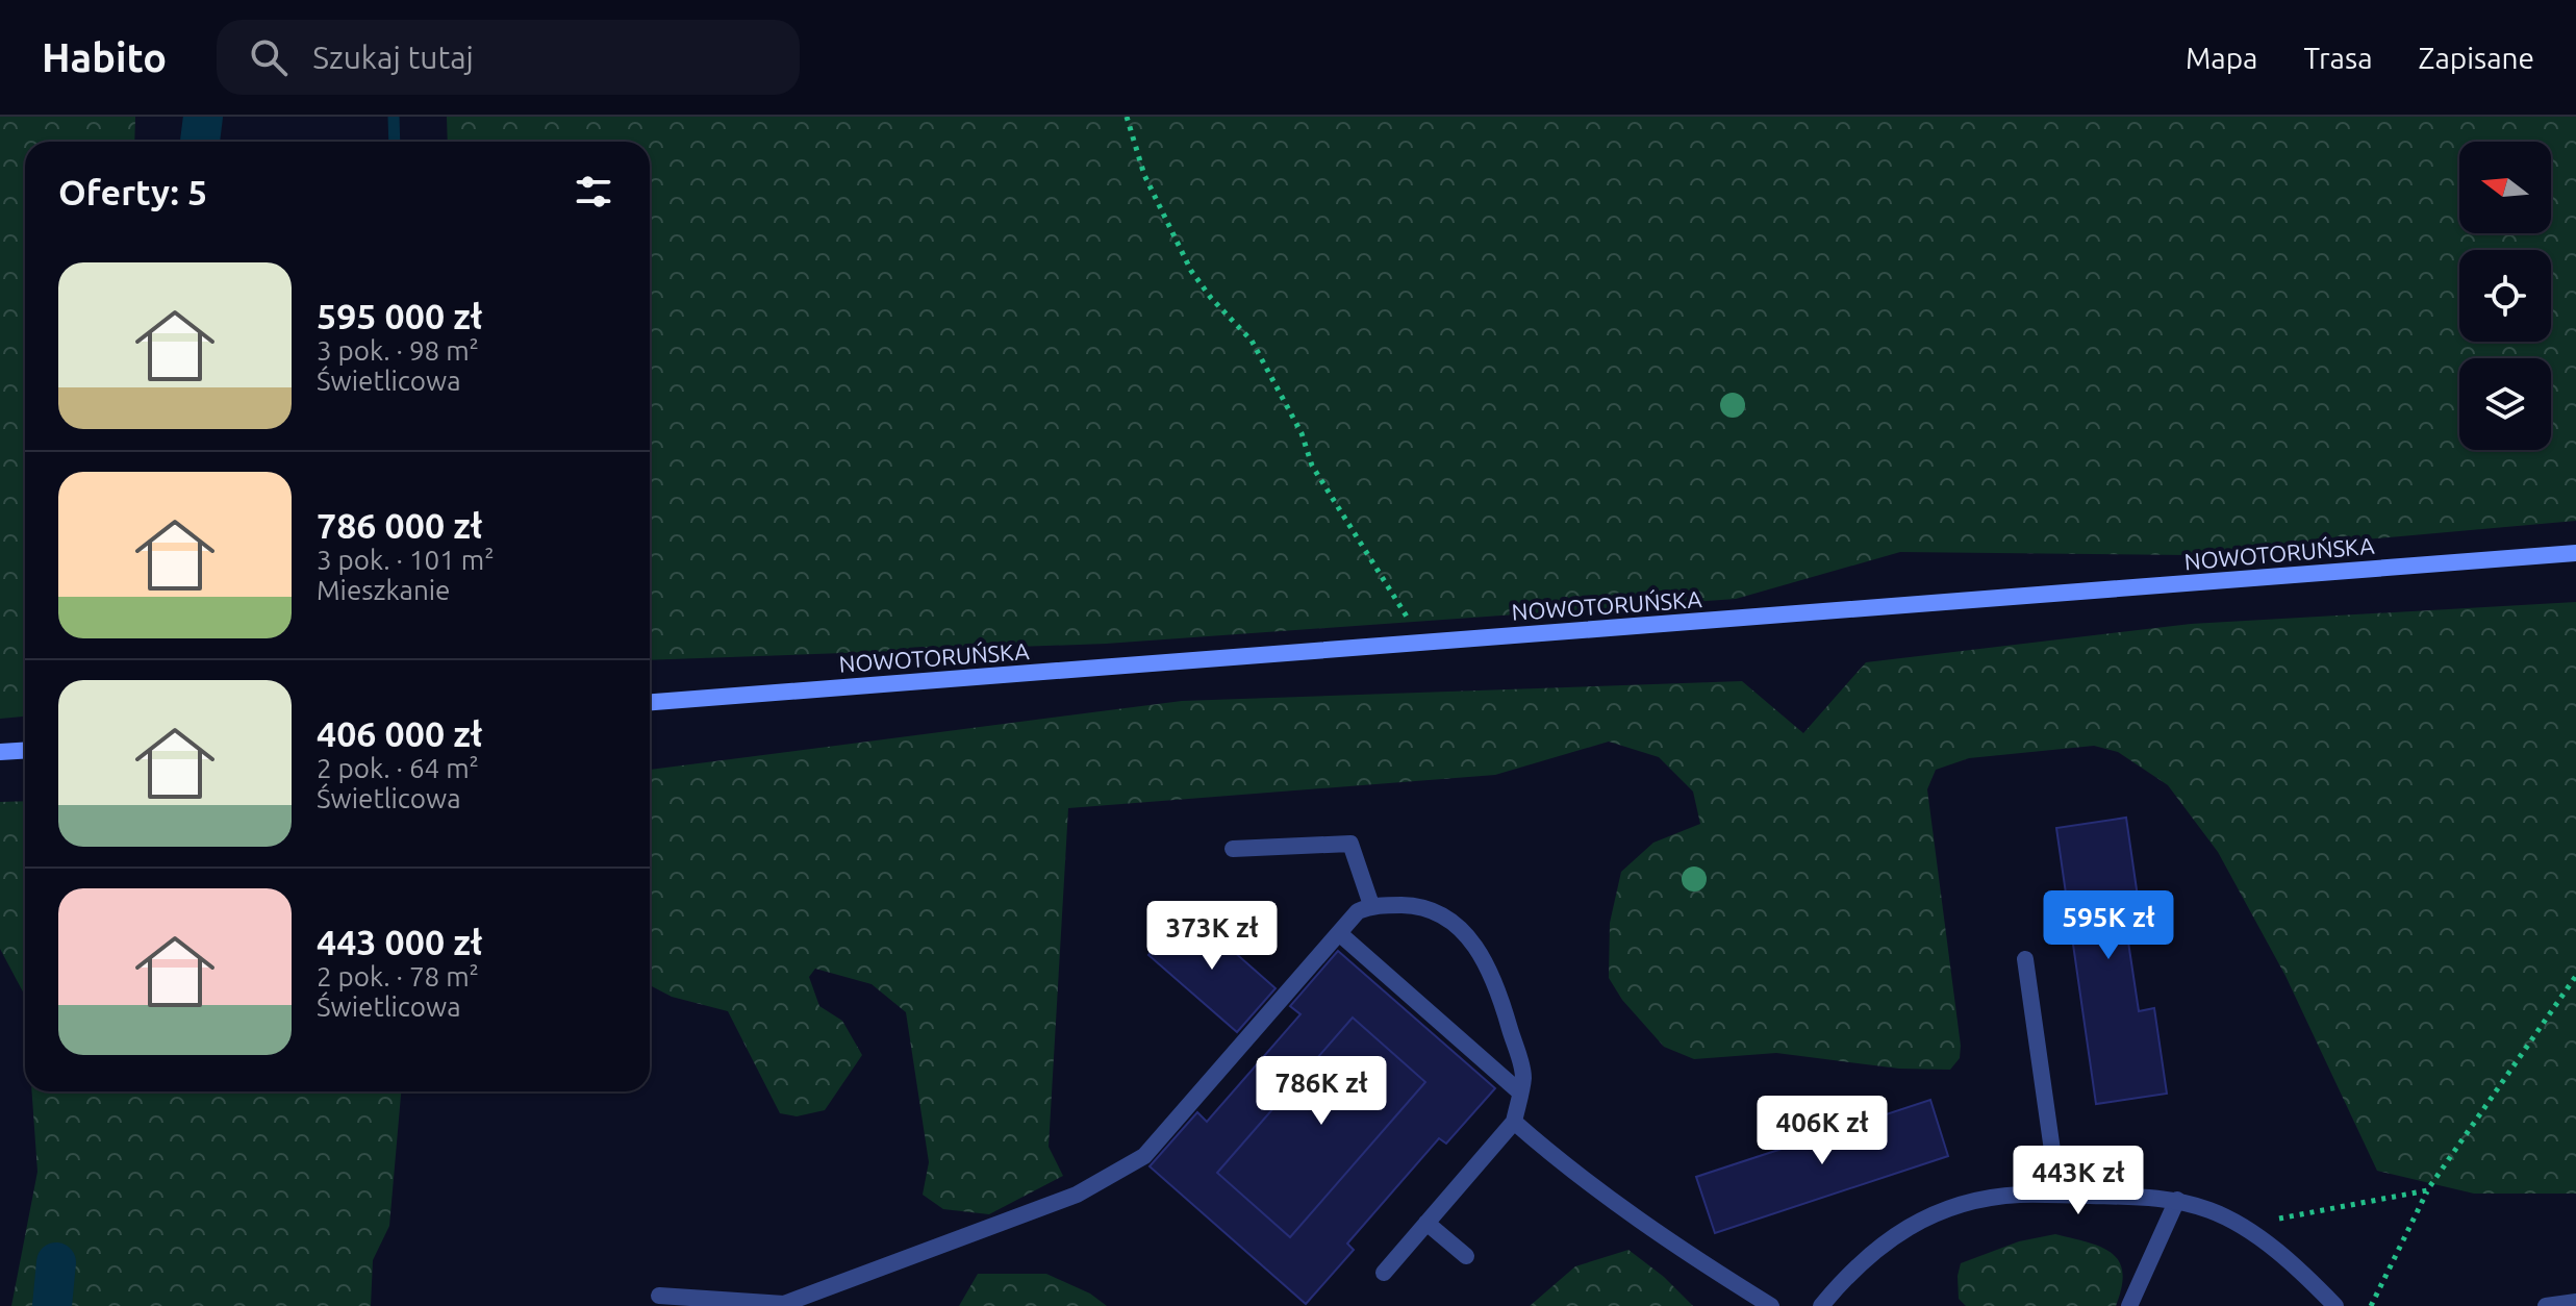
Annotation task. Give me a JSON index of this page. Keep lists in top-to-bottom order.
{
  "streets": {
    "main road": ["NOWOTORUŃSKA"]
  },
  "north": "left",
  "page": {
    "header": "Habito",
    "search": "Szukaj tutaj",
    "nav": ["Mapa", "Trasa", "Zapisane"],
    "heading": "Oferty: 5",
    "list": [
      {
        "name": "595 000 zł",
        "note": "3 pok. · 98 m² · Świetlicowa"
      },
      {
        "name": "786 000 zł",
        "note": "3 pok. · 101 m² · Mieszkanie"
      },
      {
        "name": "406 000 zł",
        "note": "2 pok. · 64 m² · Świetlicowa"
      },
      {
        "name": "443 000 zł",
        "note": "2 pok. · 78 m² · Świetlicowa"
      }
    ],
    "price": [
      "595K zł",
      "373K zł",
      "786K zł",
      "406K zł",
      "443K zł"
    ]
  }
}
